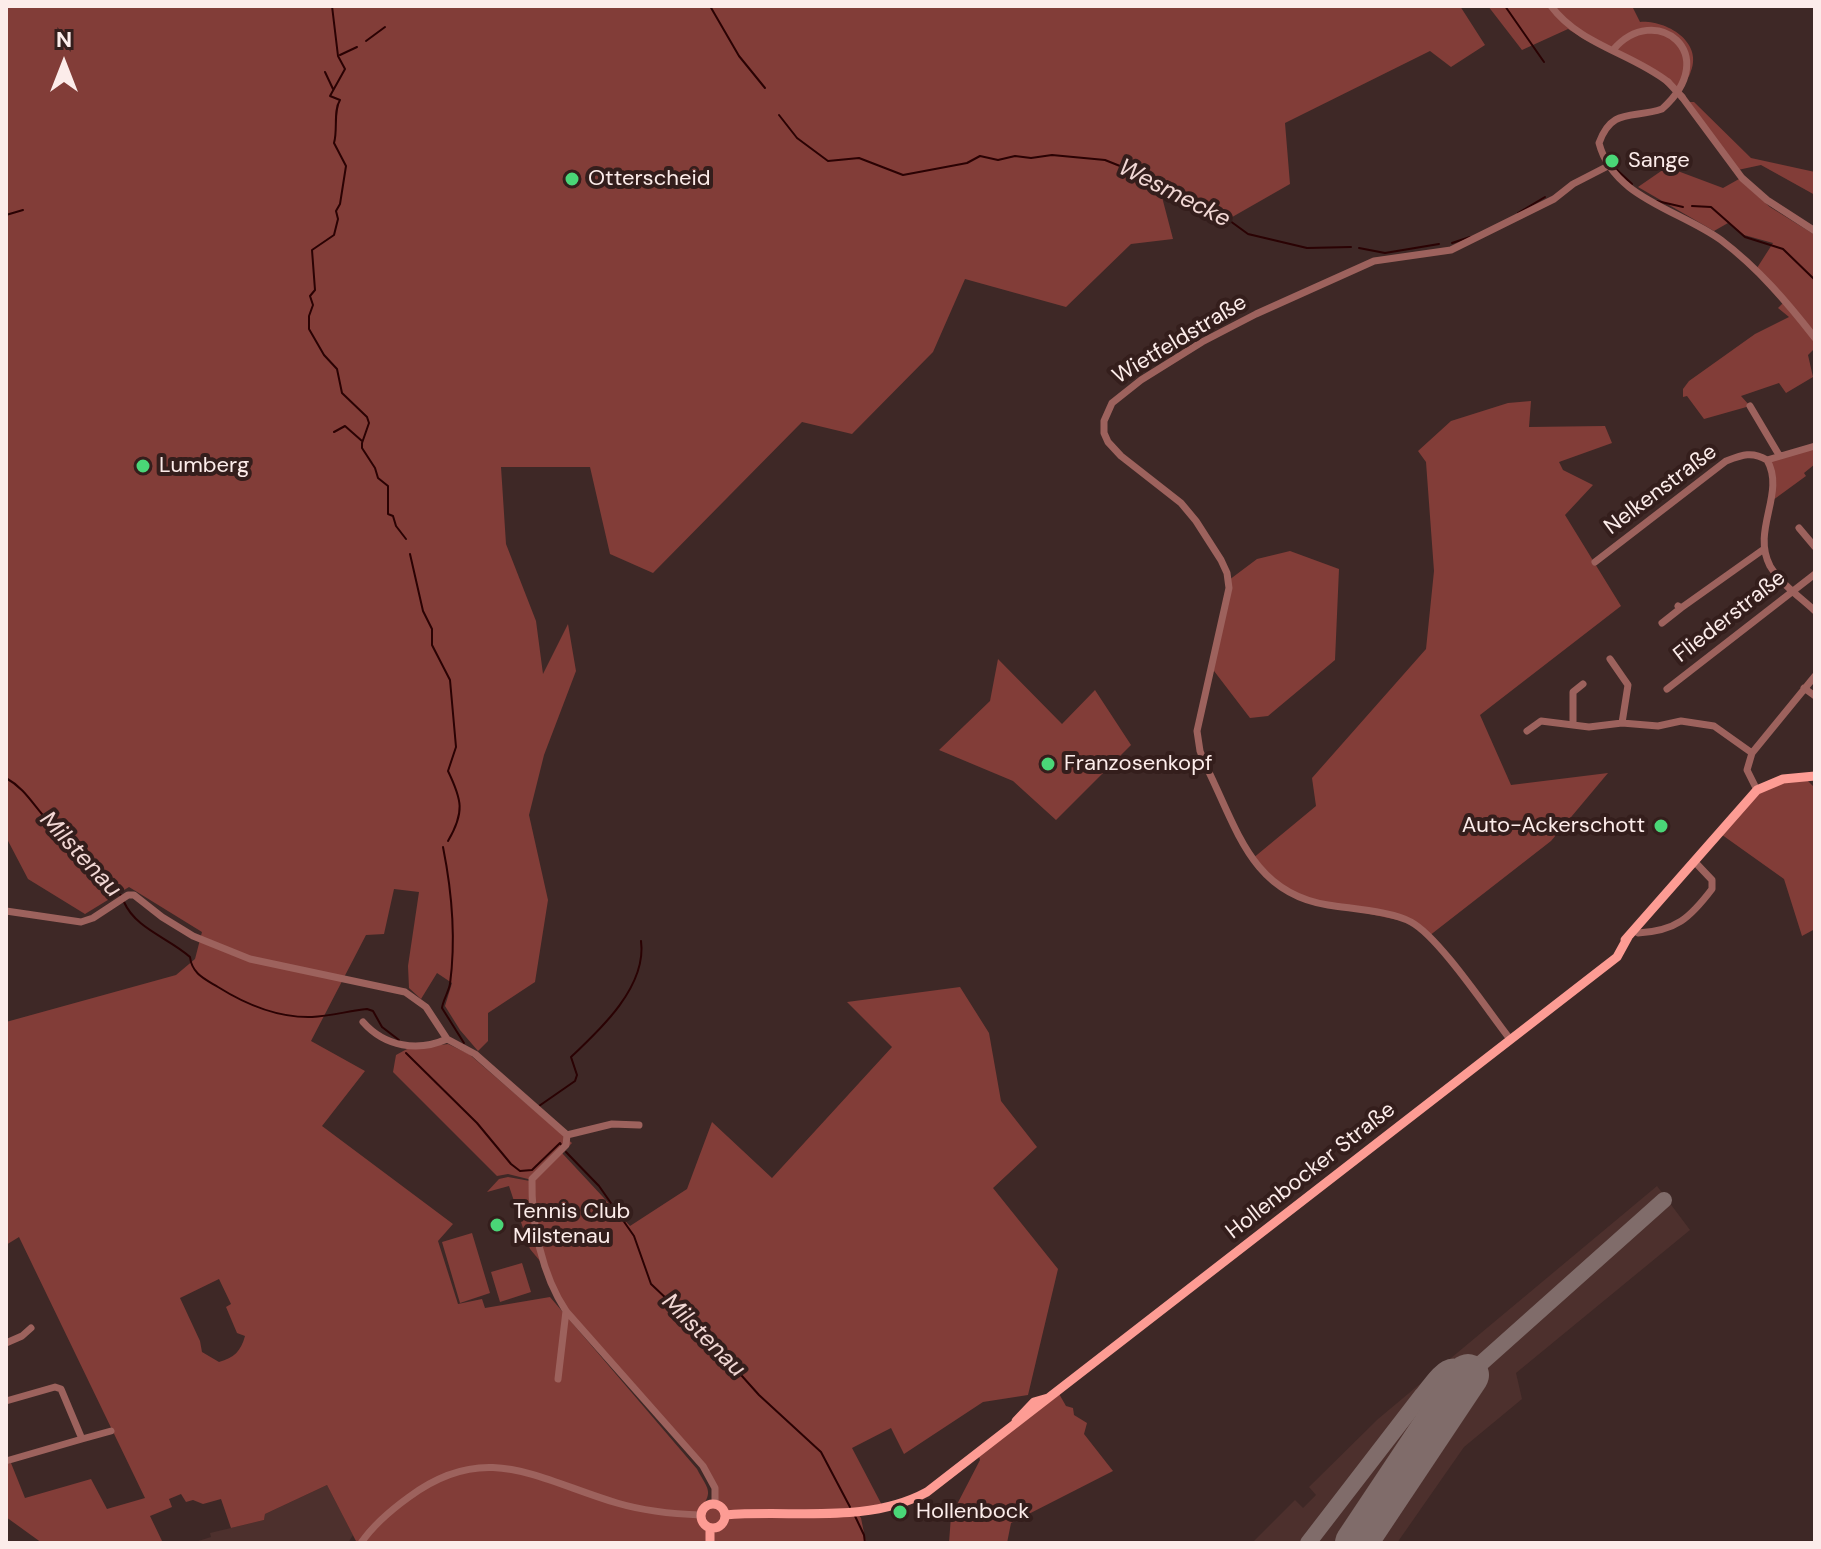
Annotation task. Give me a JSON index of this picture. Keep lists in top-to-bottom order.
{
  "streets": {
    "main road": ["Hollenbocker Straße"],
    "street": ["Wietfeldstraße", "Nelkenstraße", "Fliederstraße"]
  },
  "crossings": [
    ["Wietfeldstraße", "Hollenbocker Straße"]
  ],
  "water": ["Wesmecke", "Milstenau"],
  "places": [
    "Sange",
    "Otterscheid",
    "Lumberg",
    "Franzosenkopf",
    "Auto-Ackerschott",
    "Tennis Club Milstenau",
    "Hollenbock"
  ],
  "north": "top"
}
